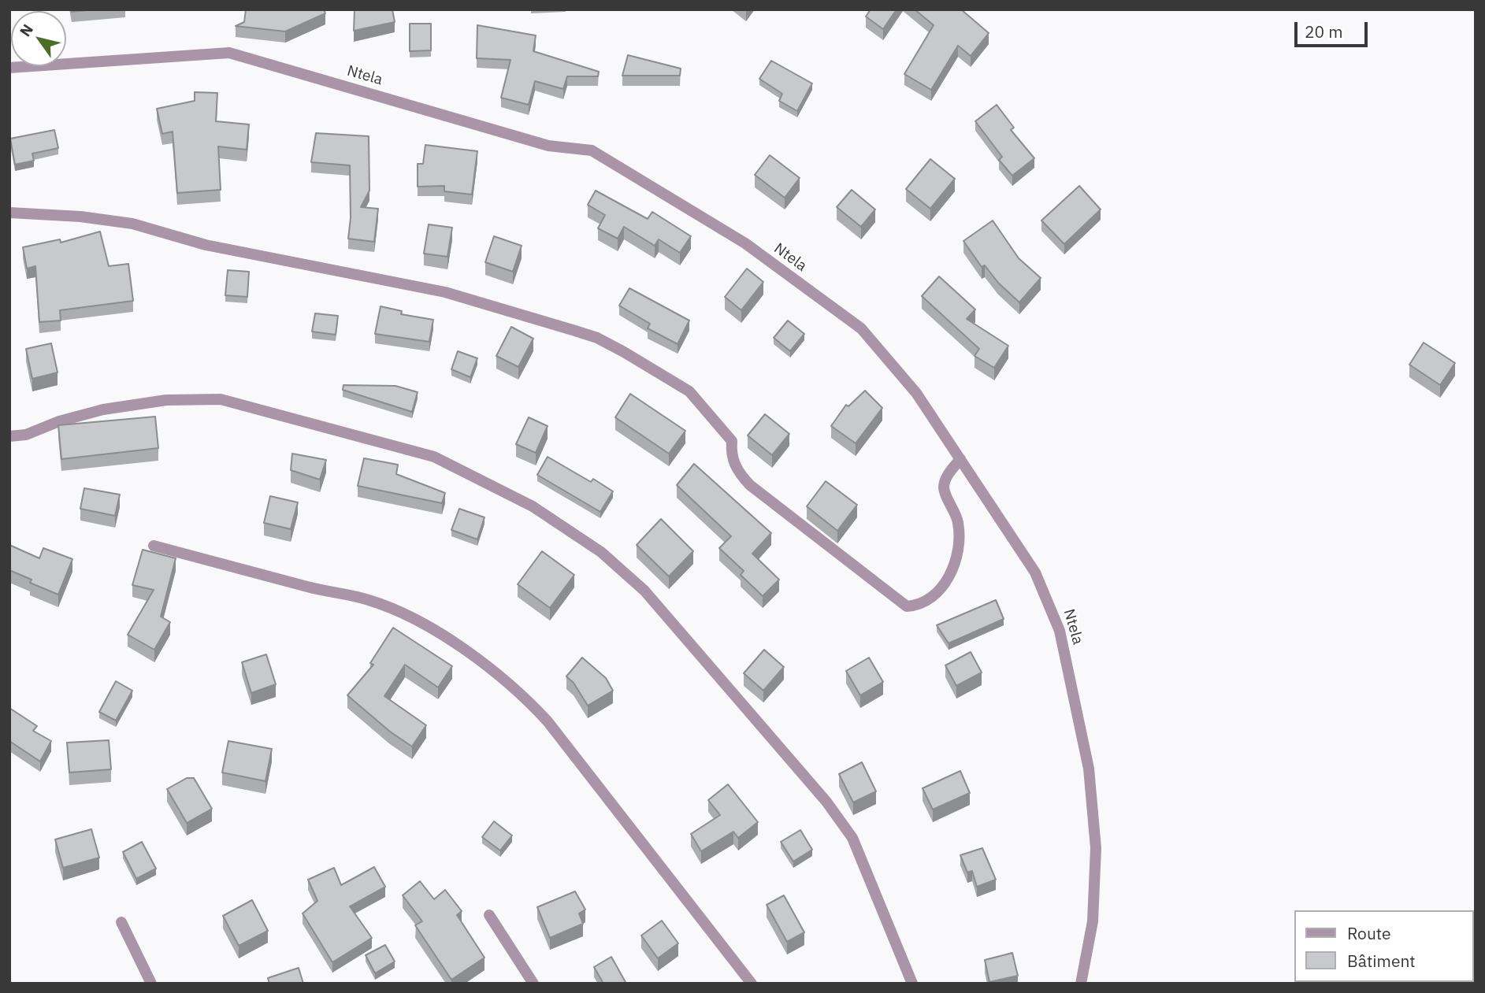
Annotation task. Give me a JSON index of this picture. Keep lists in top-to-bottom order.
{
  "streets": {
    "street": ["Ntela"]
  },
  "legend": ["Route", "Bâtiment"],
  "scale_bar": "20 m",
  "north": "top left"
}
